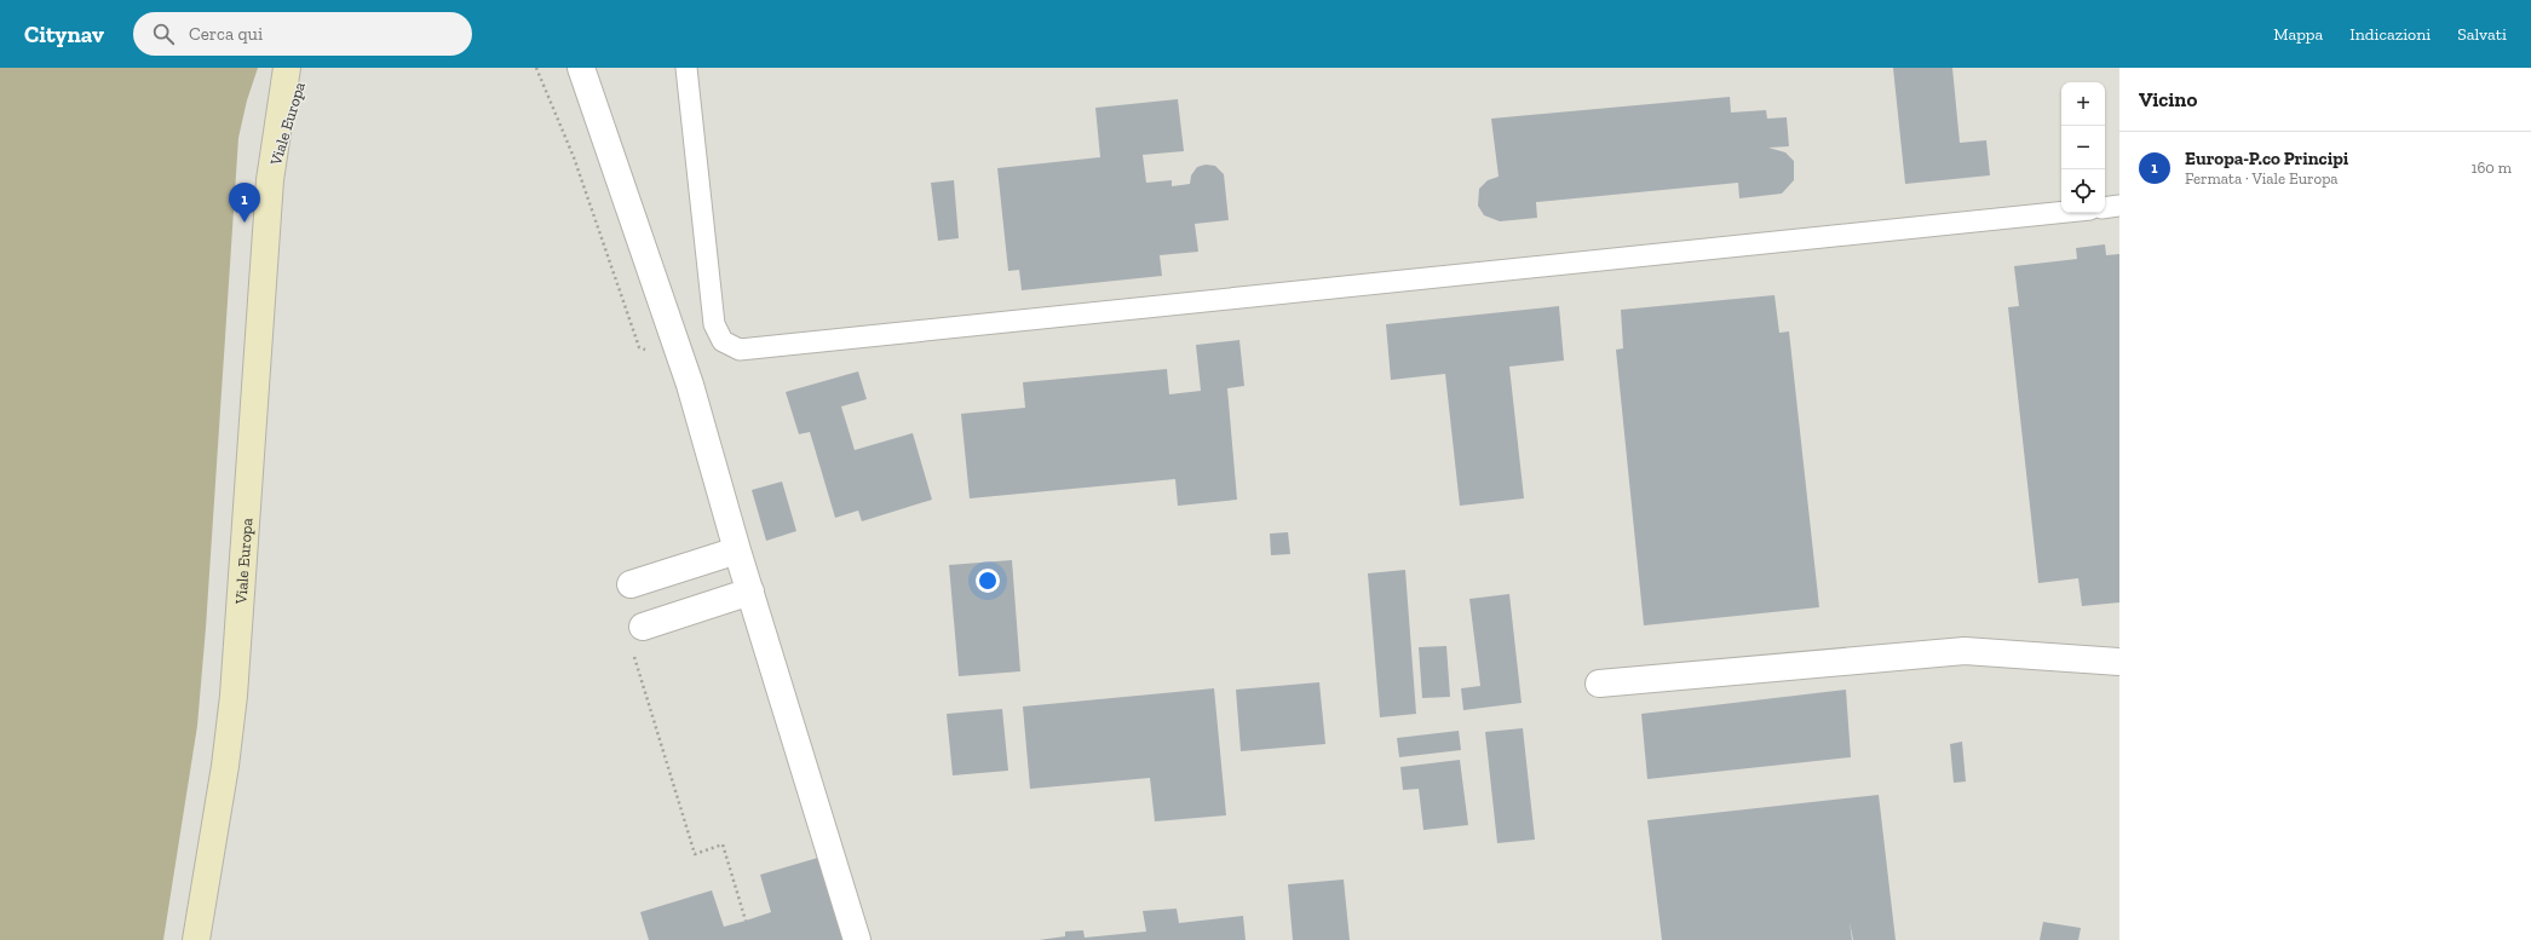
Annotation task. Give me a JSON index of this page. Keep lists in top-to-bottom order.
{
  "streets": {
    "main road": ["Viale Europa"]
  },
  "page": {
    "header": "Citynav",
    "search": "Cerca qui",
    "nav": ["Mappa", "Indicazioni", "Salvati"],
    "heading": "Vicino",
    "map_buttons": ["+", "−"],
    "list": [
      {
        "mark": "1",
        "name": "Europa-P.co Principi",
        "note": "Fermata · Viale Europa",
        "value": "160 m"
      }
    ],
    "pins": "1"
  }
}
